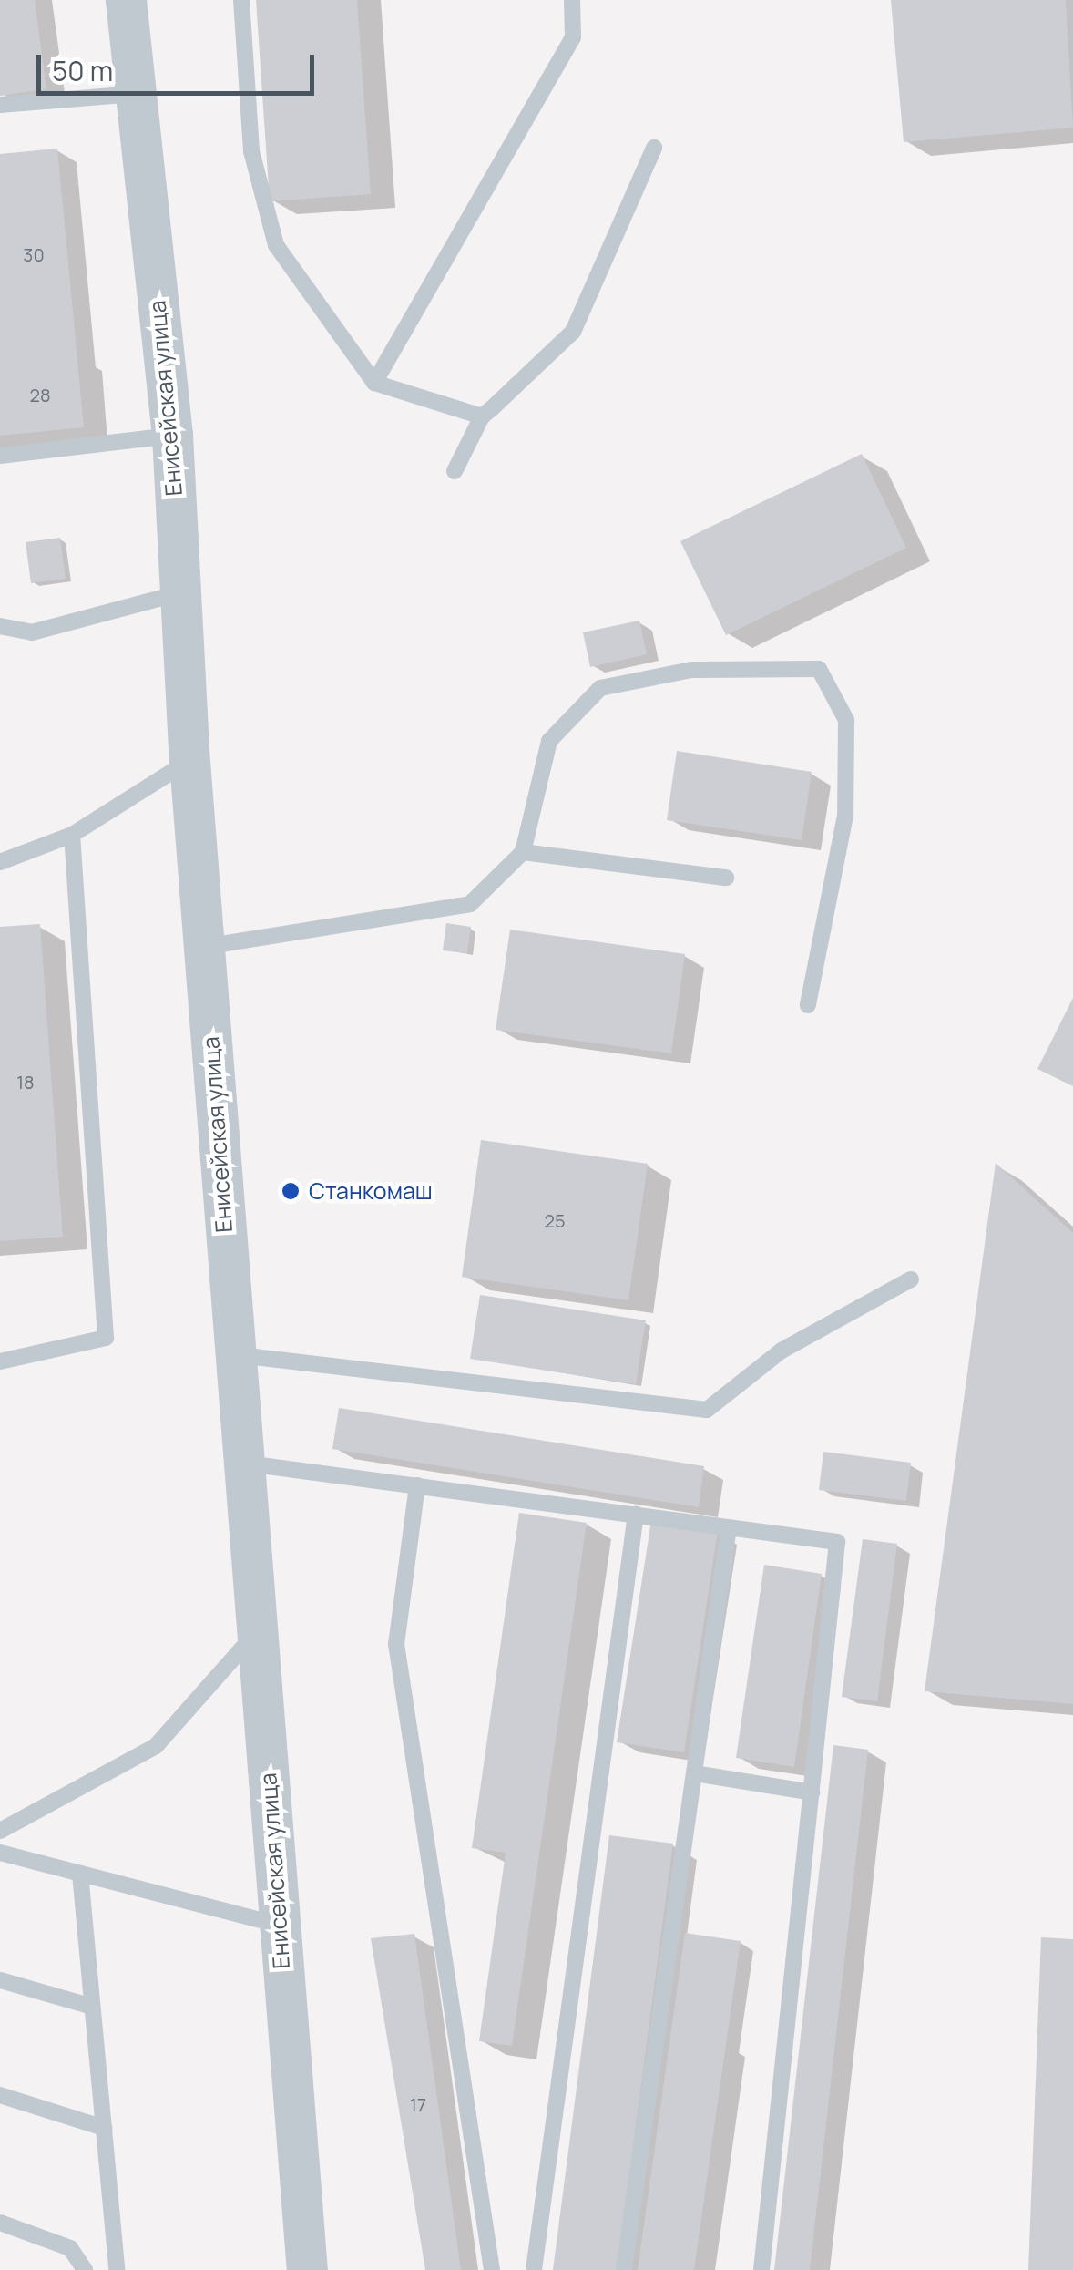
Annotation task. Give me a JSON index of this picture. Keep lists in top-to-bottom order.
{
  "streets": {
    "street": ["Енисейская улица"]
  },
  "places": ["Станкомаш"],
  "house_numbers": [
    "30",
    "28",
    "18",
    "25",
    "17"
  ],
  "scale_bar": "50 m"
}
